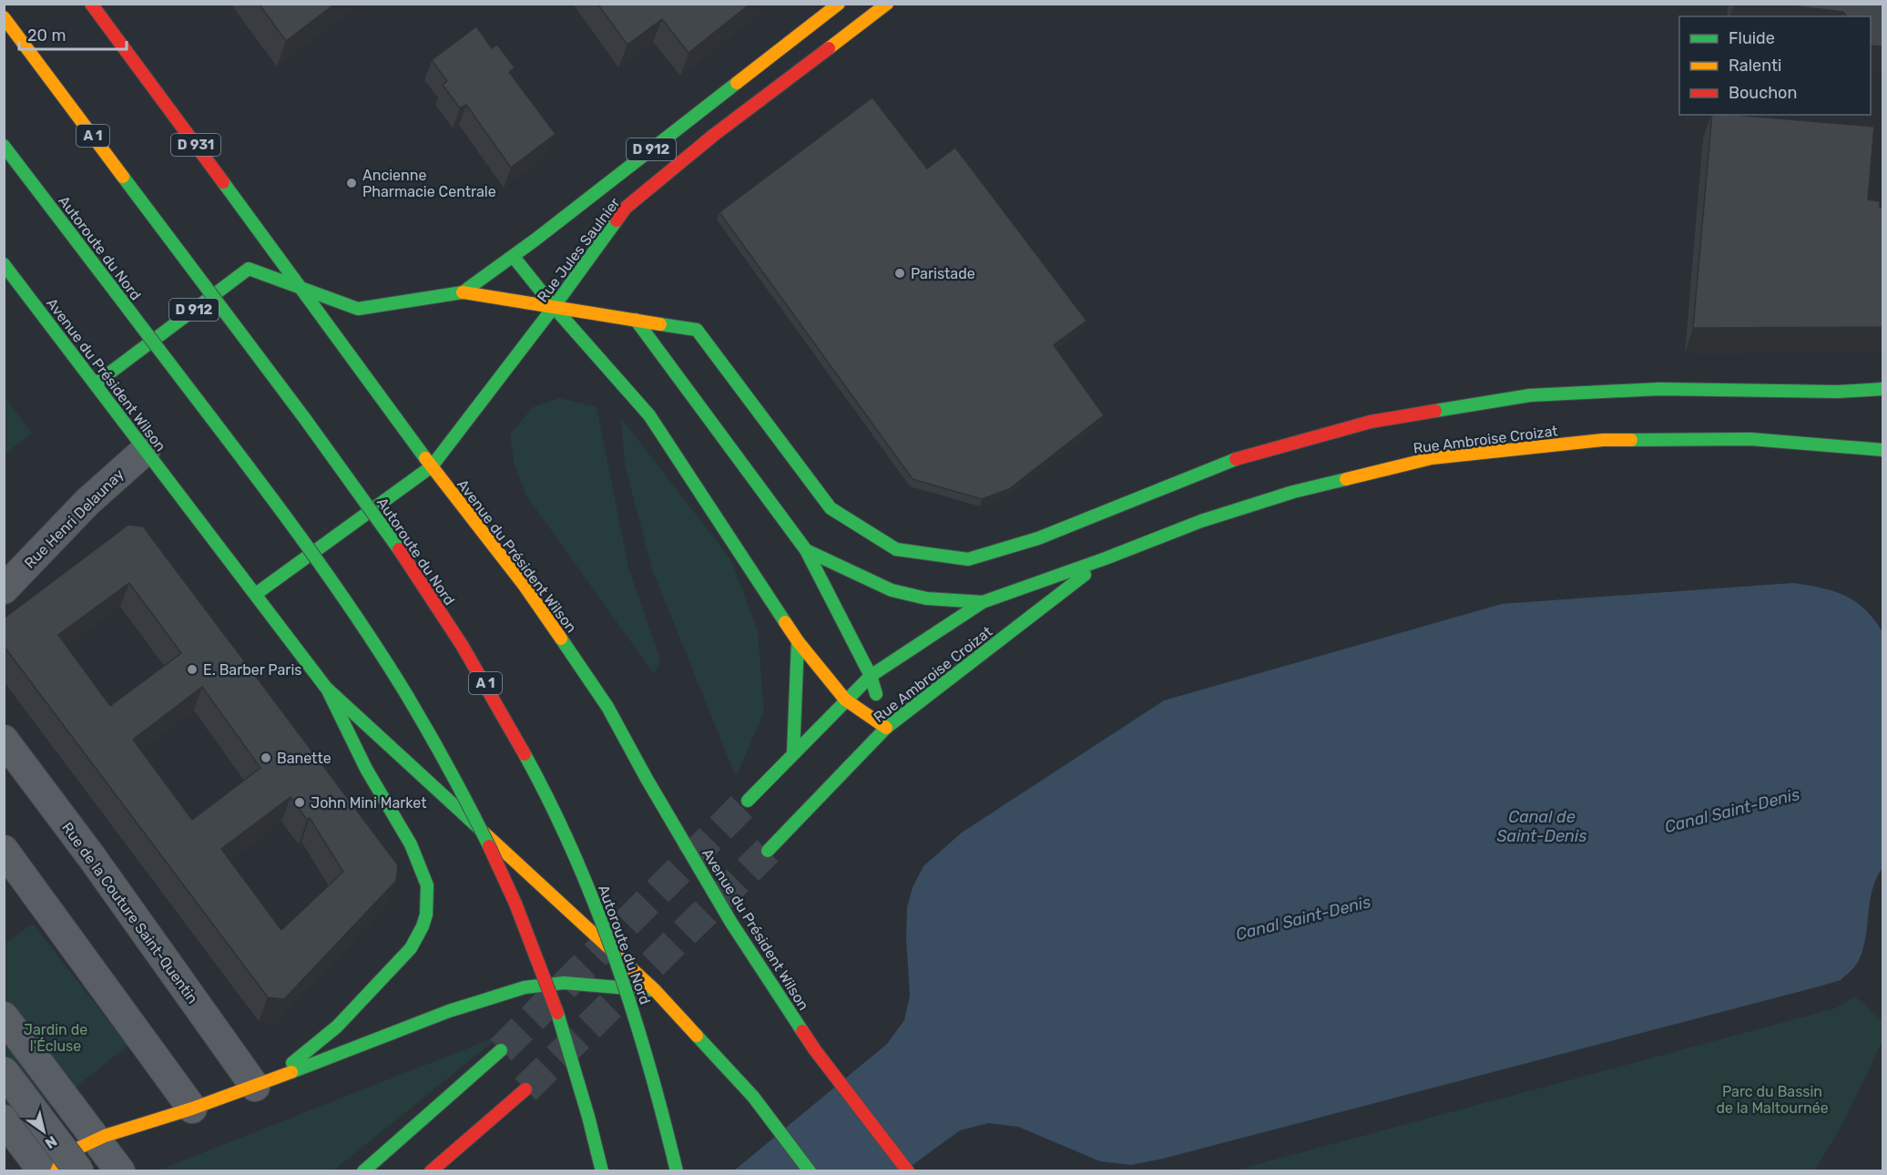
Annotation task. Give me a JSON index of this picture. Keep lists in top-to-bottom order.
{
  "streets": {
    "main road": [
      "A 1",
      "D 931",
      "D 912",
      "Autoroute du Nord",
      "Rue Jules Saulnier",
      "Avenue du Président Wilson",
      "Rue Ambroise Croizat"
    ],
    "street": ["Rue Henri Delaunay", "Rue de la Couture Saint-Quentin"]
  },
  "crossings": [
    ["D 912", "Rue Jules Saulnier"],
    ["D 912", "Avenue du Président Wilson"],
    ["Rue Jules Saulnier", "Avenue du Président Wilson"],
    ["Avenue du Président Wilson", "Rue Henri Delaunay"]
  ],
  "water": ["Canal Saint-Denis", "Canal de Saint-Denis"],
  "parks": ["Jardin de l'Écluse", "Parc du Bassin de la Maltournée"],
  "places": [
    "Ancienne Pharmacie Centrale",
    "Paristade",
    "E. Barber Paris",
    "Banette",
    "John Mini Market"
  ],
  "legend": ["Fluide", "Ralenti", "Bouchon"],
  "scale_bar": "20 m",
  "north": "bottom right"
}
